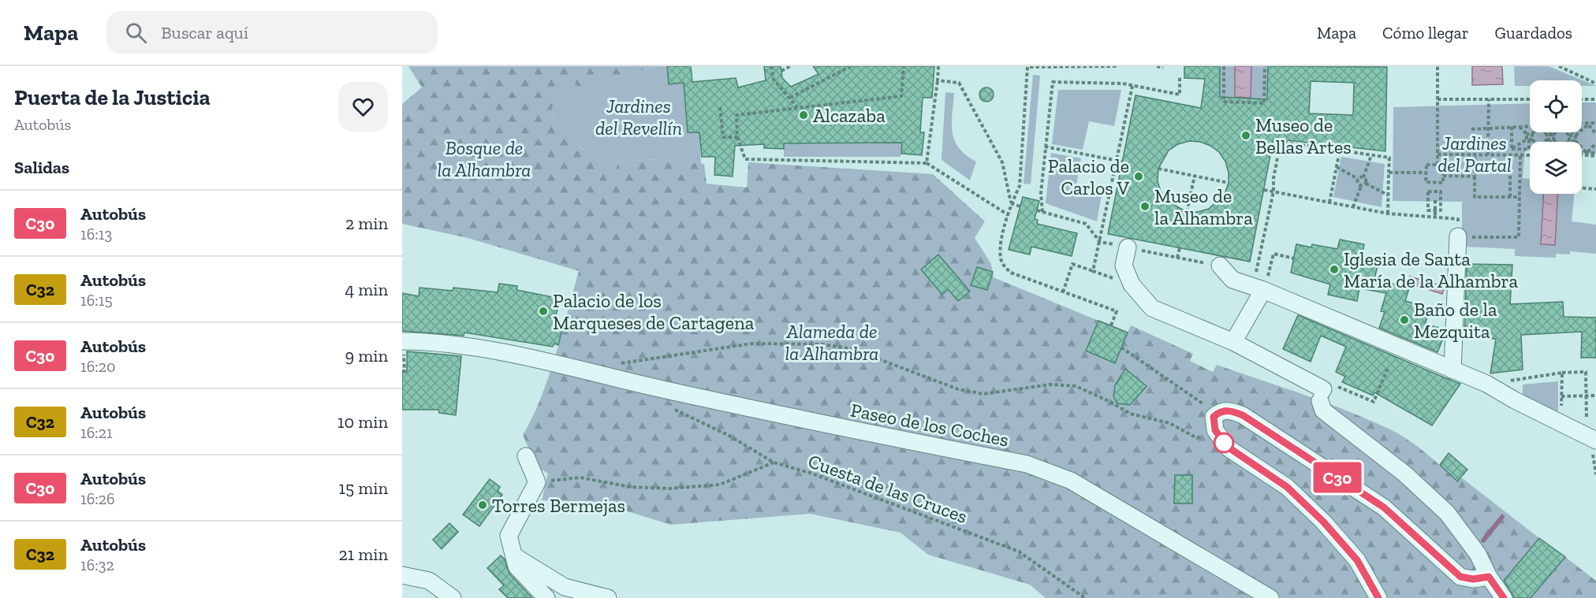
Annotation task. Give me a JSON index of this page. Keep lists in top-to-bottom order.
{
  "streets": {
    "street": ["Paseo de los Coches"],
    "path": ["Cuesta de las Cruces"]
  },
  "parks": [
    "Jardines del Revellín",
    "Jardines del Partal",
    "Bosque de la Alhambra",
    "Alameda de la Alhambra"
  ],
  "places": [
    "Alcazaba",
    "Museo de Bellas Artes",
    "Palacio de Carlos V",
    "Museo de la Alhambra",
    "Iglesia de Santa María de la Alhambra",
    "Palacio de los Marqueses de Cartagena",
    "Baño de la Mezquita",
    "Torres Bermejas"
  ],
  "lines": ["bus line C30"],
  "page": {
    "header": "Mapa",
    "search": "Buscar aquí",
    "nav": ["Mapa", "Cómo llegar", "Guardados"],
    "heading": [
      ["Puerta de la Justicia", "Autobús"],
      "Salidas"
    ],
    "on_map": "C30",
    "list": [
      {
        "mark": "C30",
        "name": "Autobús",
        "note": "16:13",
        "value": "2 min"
      },
      {
        "mark": "C32",
        "name": "Autobús",
        "note": "16:15",
        "value": "4 min"
      },
      {
        "mark": "C30",
        "name": "Autobús",
        "note": "16:20",
        "value": "9 min"
      },
      {
        "mark": "C32",
        "name": "Autobús",
        "note": "16:21",
        "value": "10 min"
      },
      {
        "mark": "C30",
        "name": "Autobús",
        "note": "16:26",
        "value": "15 min"
      },
      {
        "mark": "C32",
        "name": "Autobús",
        "note": "16:32",
        "value": "21 min"
      }
    ]
  }
}
